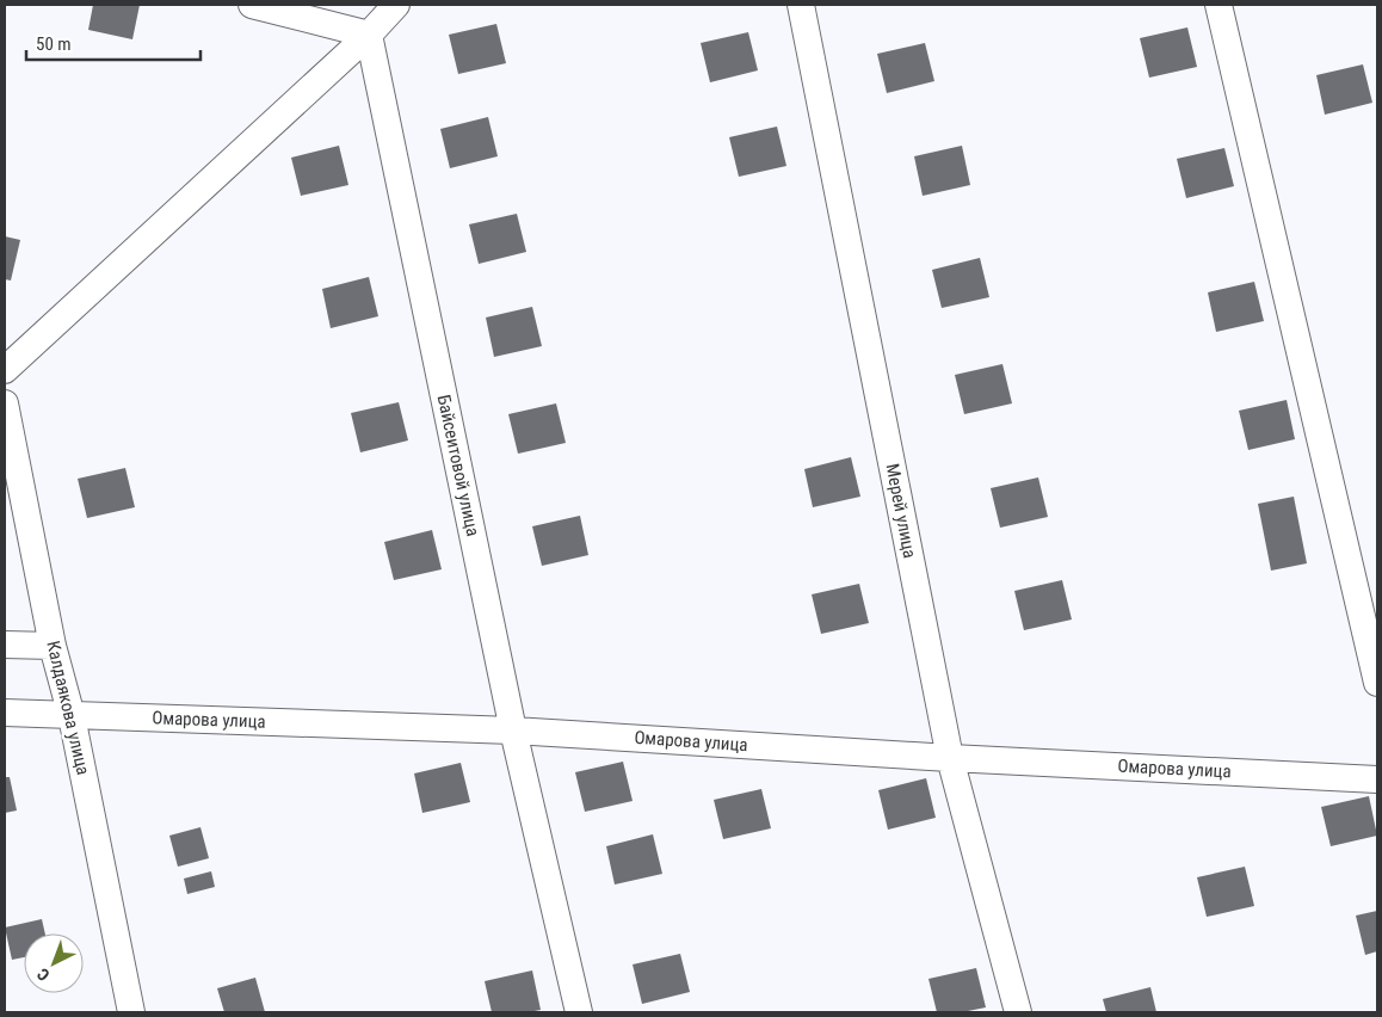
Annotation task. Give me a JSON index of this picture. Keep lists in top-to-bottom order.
{
  "streets": {
    "street": [
      "Байсеитовой улица",
      "Мерей улица",
      "Калдаякова улица",
      "Омарова улица"
    ]
  },
  "crossings": [
    ["Байсеитовой улица", "Омарова улица"],
    ["Мерей улица", "Омарова улица"],
    ["Калдаякова улица", "Омарова улица"]
  ],
  "scale_bar": "50 m",
  "north": "bottom left"
}
